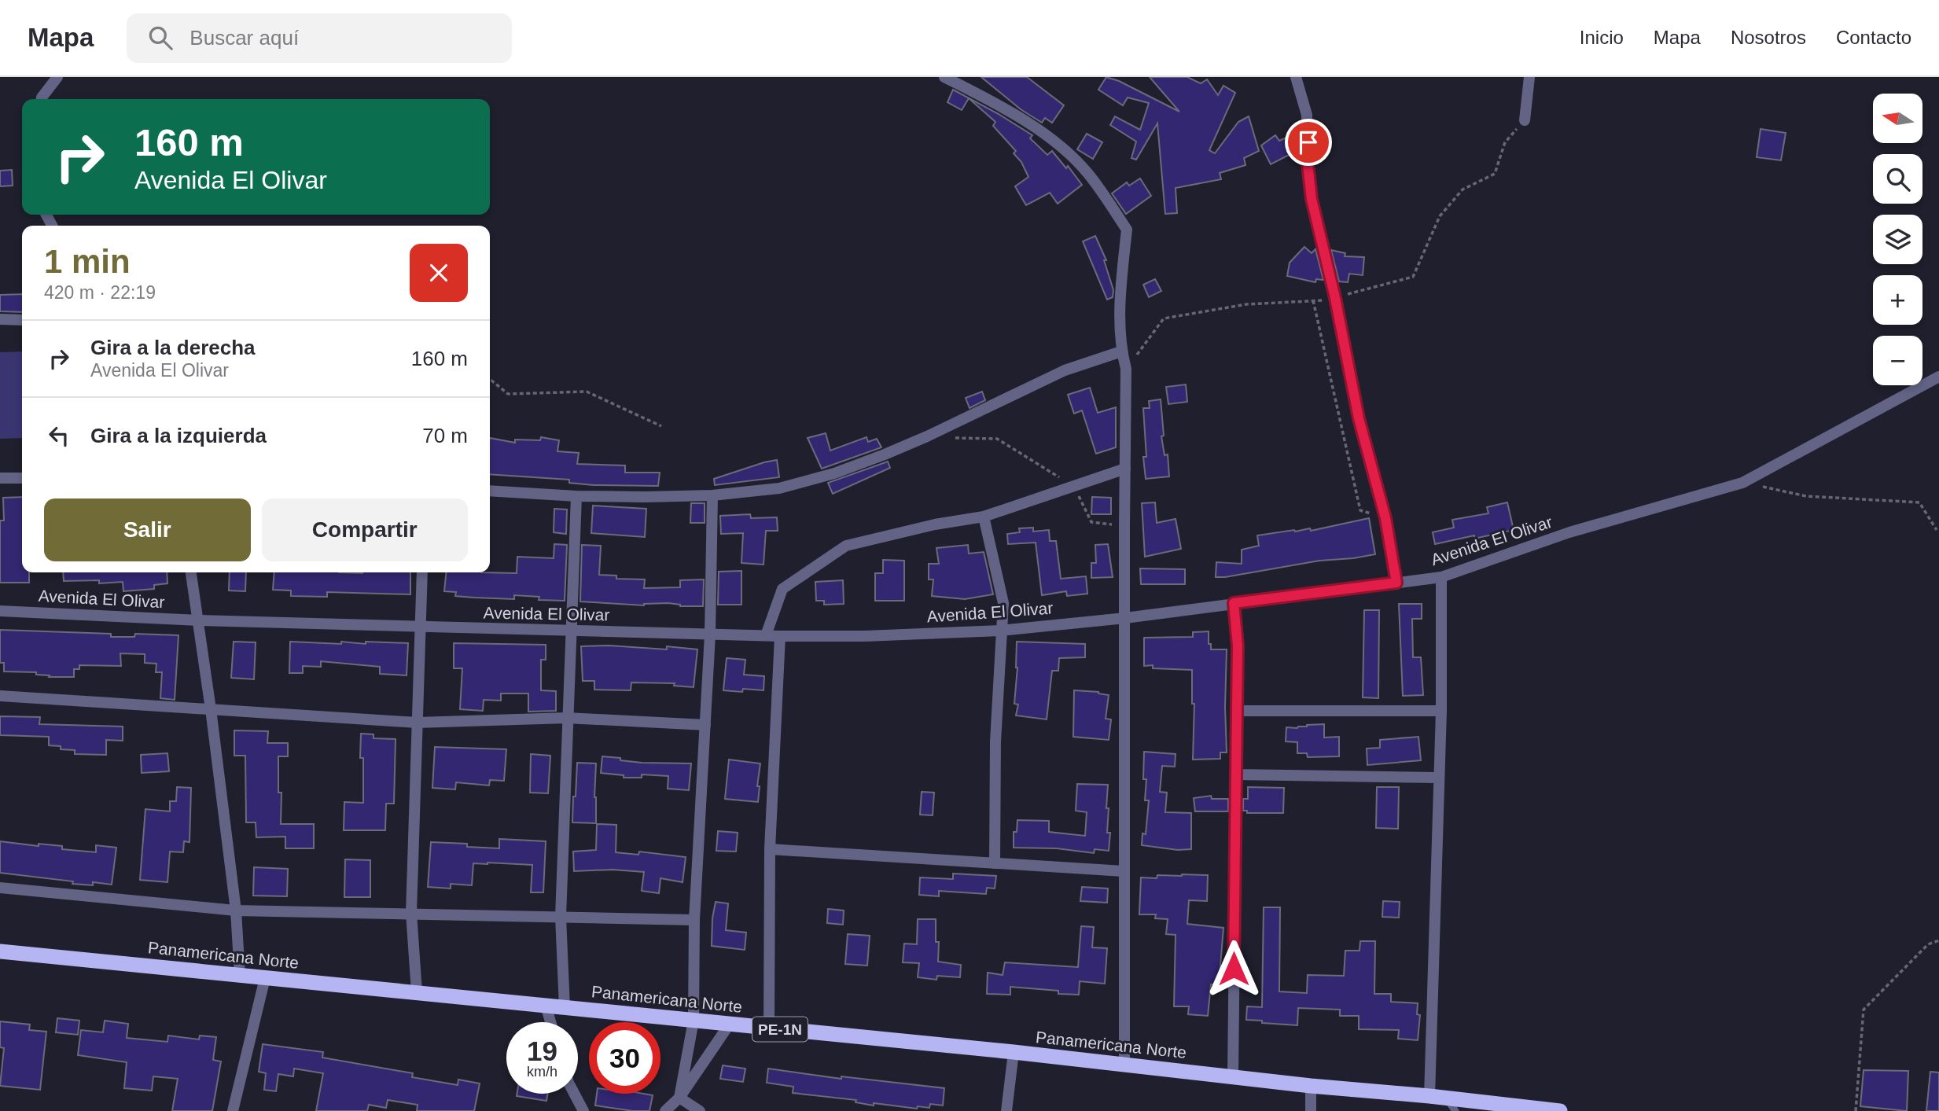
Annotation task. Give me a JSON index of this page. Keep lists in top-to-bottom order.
{
  "streets": {
    "highway": ["Panamericana Norte", "PE-1N"],
    "street": ["Avenida El Olivar"]
  },
  "north": "left",
  "page": {
    "header": "Mapa",
    "search": "Buscar aquí",
    "nav": [
      "Inicio",
      "Mapa",
      "Nosotros",
      "Contacto"
    ],
    "map_buttons": ["+", "−"],
    "turn": ["160 m", "Avenida El Olivar"],
    "heading": ["1 min", "420 m · 22:19"],
    "list": [
      {
        "name": "Gira a la derecha",
        "note": "Avenida El Olivar",
        "value": "160 m"
      },
      {
        "name": "Gira a la izquierda",
        "value": "70 m"
      }
    ],
    "buttons": ["Salir", "Compartir"],
    "speed": "19 km/h",
    "limit": "30"
  }
}
